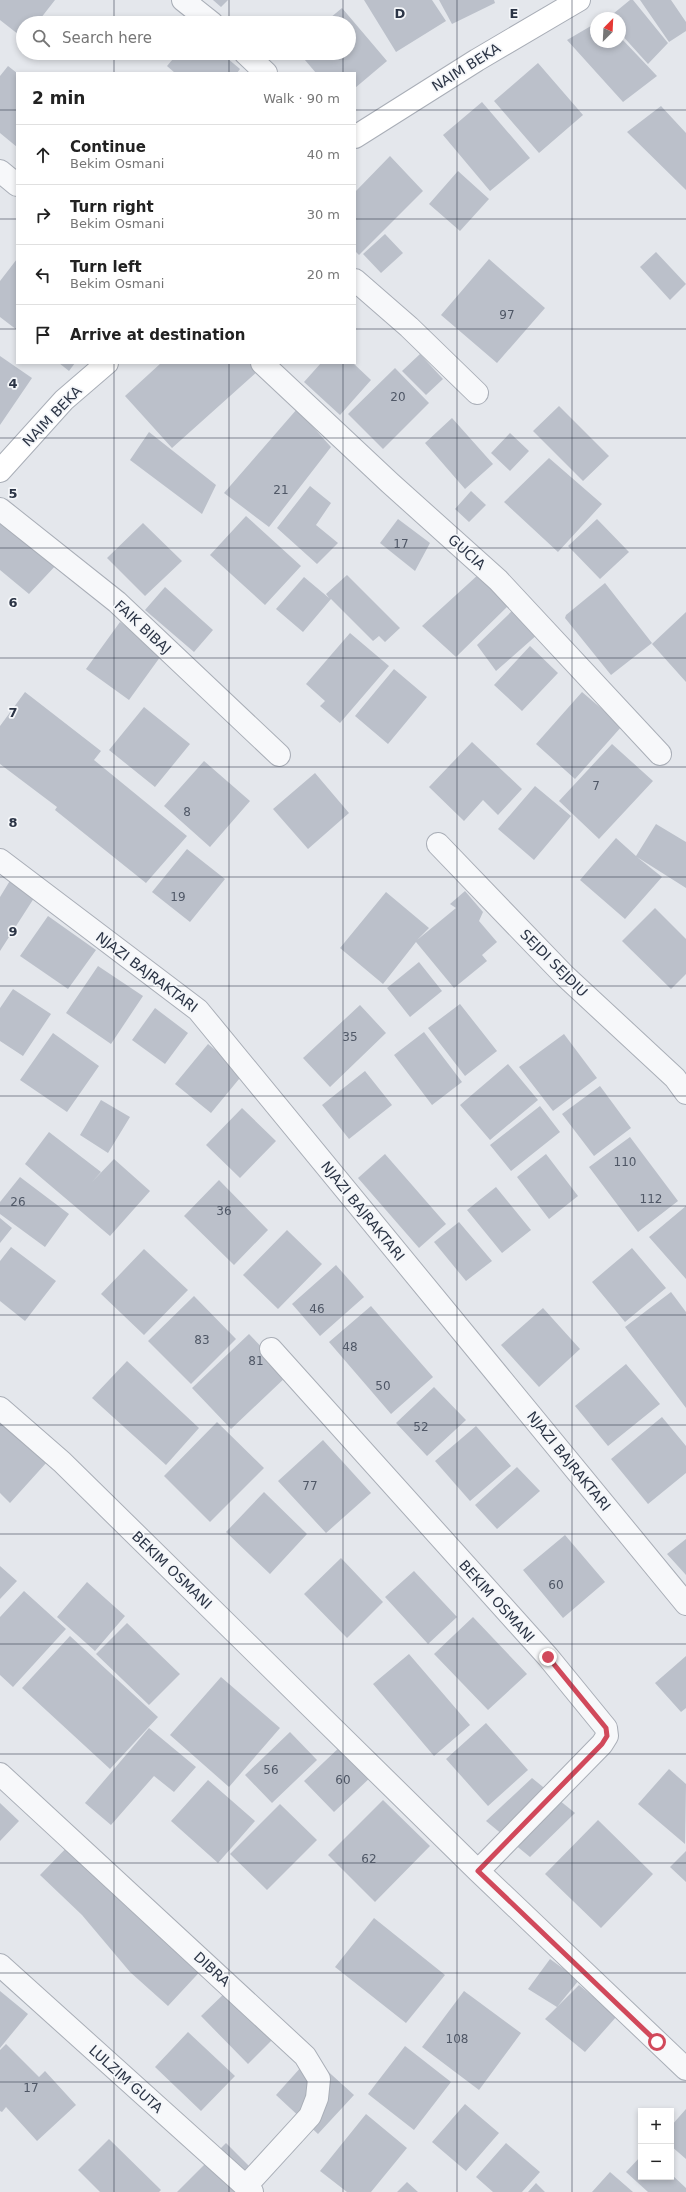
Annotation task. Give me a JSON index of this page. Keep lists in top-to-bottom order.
{
  "streets": {
    "street": [
      "NAIM BEKA",
      "GUCIA",
      "FAIK BIBAJ",
      "SEJDI SEJDIU",
      "NJAZI BAJRAKTARI",
      "BEKIM OSMANI",
      "DIBRA",
      "LULZIM GUTA"
    ]
  },
  "crossings": [
    ["DIBRA", "LULZIM GUTA"]
  ],
  "house_numbers": [
    "97",
    "20",
    "21",
    "17",
    "7",
    "8",
    "19",
    "35",
    "110",
    "112",
    "26",
    "36",
    "46",
    "83",
    "48",
    "81",
    "50",
    "52",
    "77",
    "60",
    "56",
    "60",
    "62",
    "108",
    "17"
  ],
  "north": "top right",
  "page": {
    "search": "Search here",
    "heading": ["2 min", "Walk · 90 m"],
    "list": [
      ["Continue", "Bekim Osmani", "40 m"],
      ["Turn right", "Bekim Osmani", "30 m"],
      ["Turn left", "Bekim Osmani", "20 m"],
      "Arrive at destination"
    ],
    "map_buttons": ["+", "−"]
  },
  "grid": {
    "columns": ["D", "E"],
    "rows": [
      "4",
      "5",
      "6",
      "7",
      "8",
      "9"
    ]
  }
}
